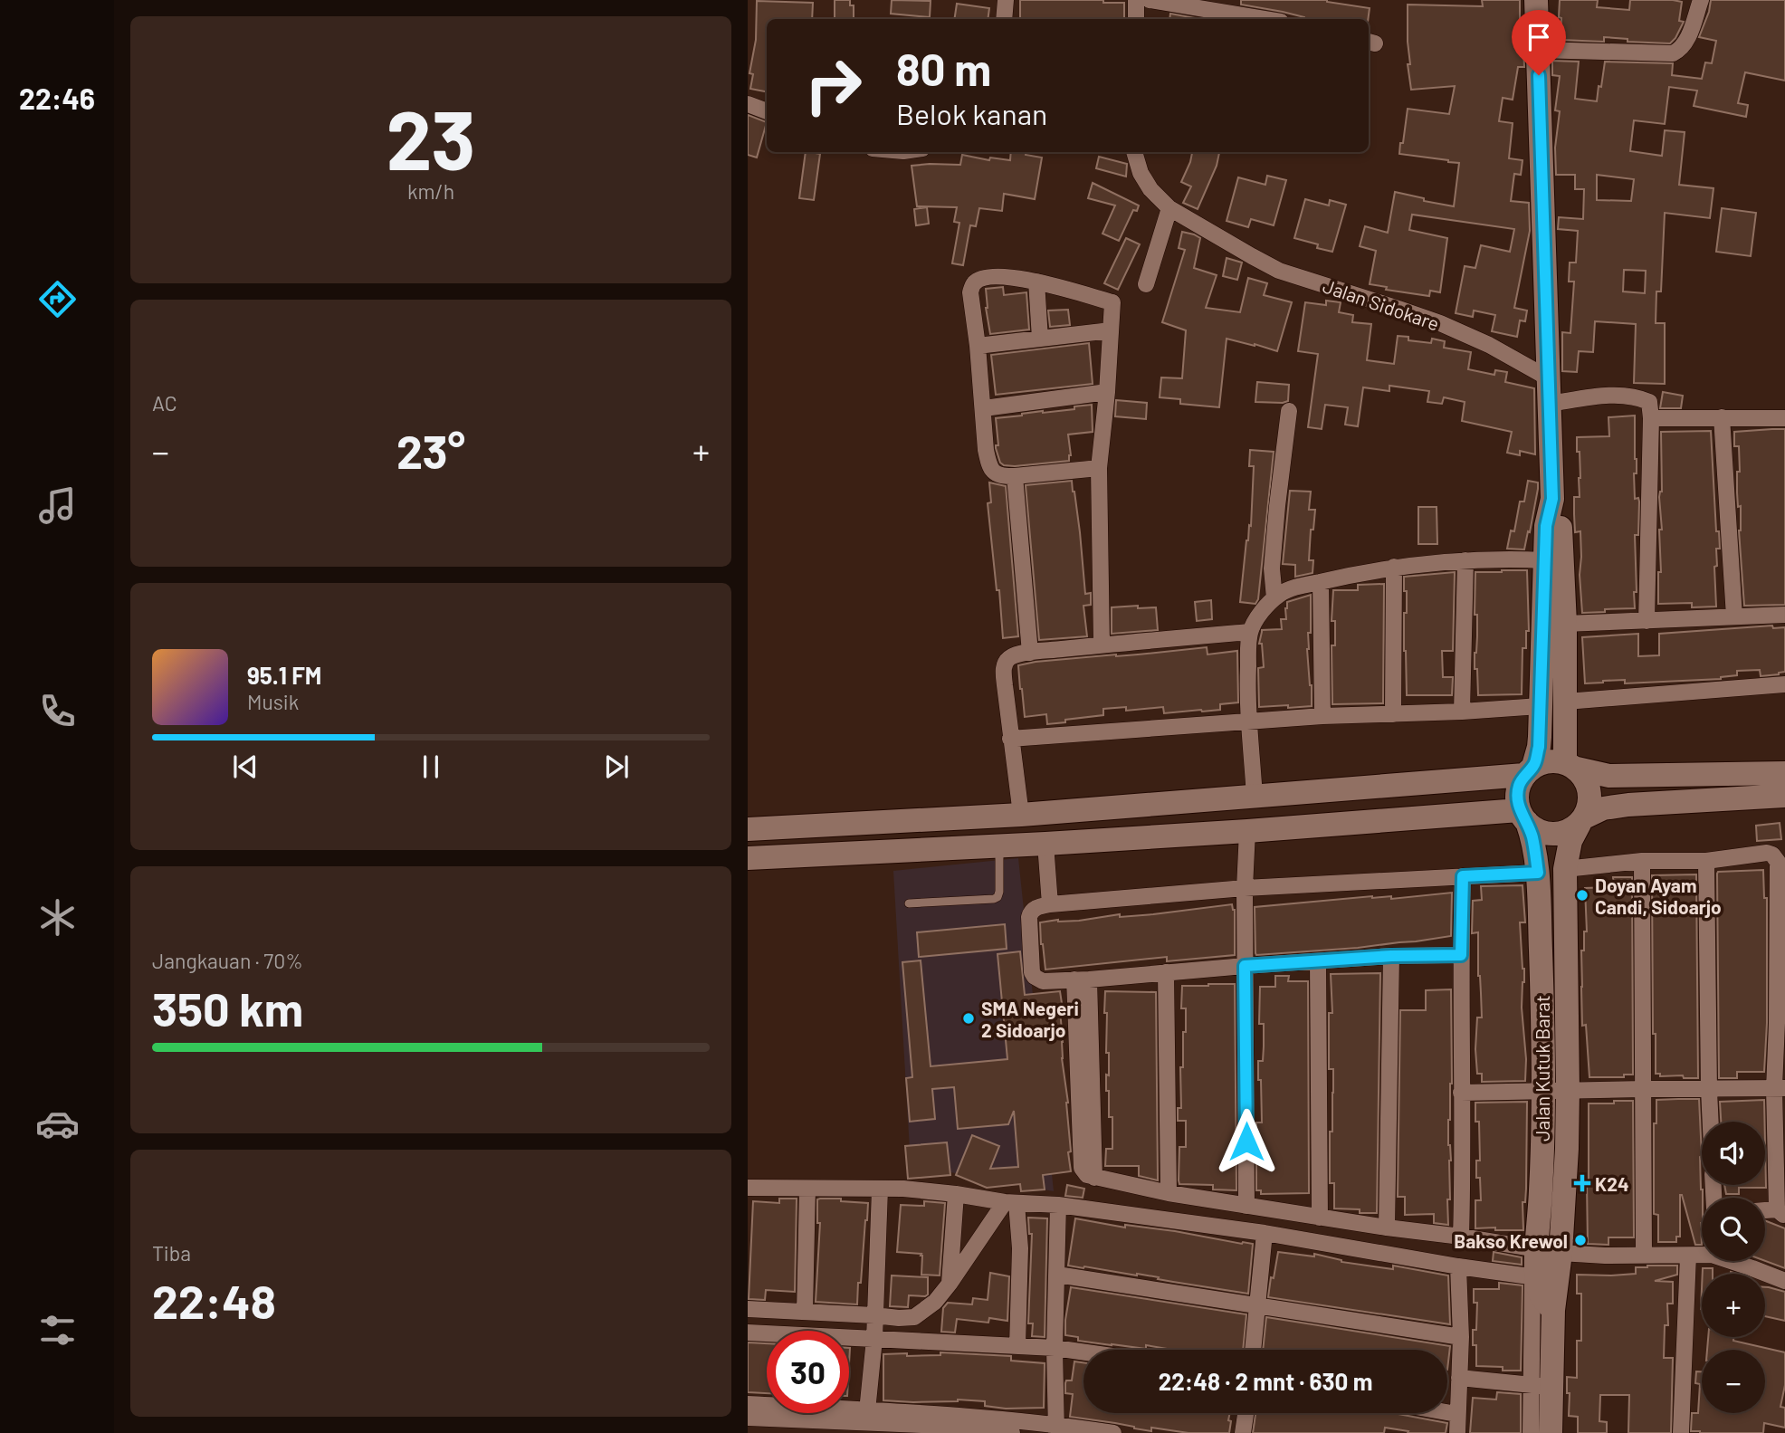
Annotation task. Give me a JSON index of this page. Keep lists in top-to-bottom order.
{
  "streets": {
    "main road": ["Jalan Kutuk Barat"],
    "street": ["Jalan Sidokare"]
  },
  "places": {
    "other": ["Doyan Ayam Candi, Sidoarjo", "SMA Negeri 2 Sidoarjo", "Bakso Krewol"],
    "health": ["K24"]
  },
  "page": {
    "tabs": "22:46",
    "tile": [
      ["23", "km/h"],
      "AC",
      ["Jangkauan · 70%", "350 km"],
      ["Tiba", "22:48"]
    ],
    "turn": ["80 m", "Belok kanan"],
    "heat": ["−", "23°", "+"],
    "song": ["95.1 FM", "Musik"],
    "map_buttons": ["+", "−"],
    "limit": "30",
    "trip": "22:48 · 2 mnt · 630 m"
  }
}
